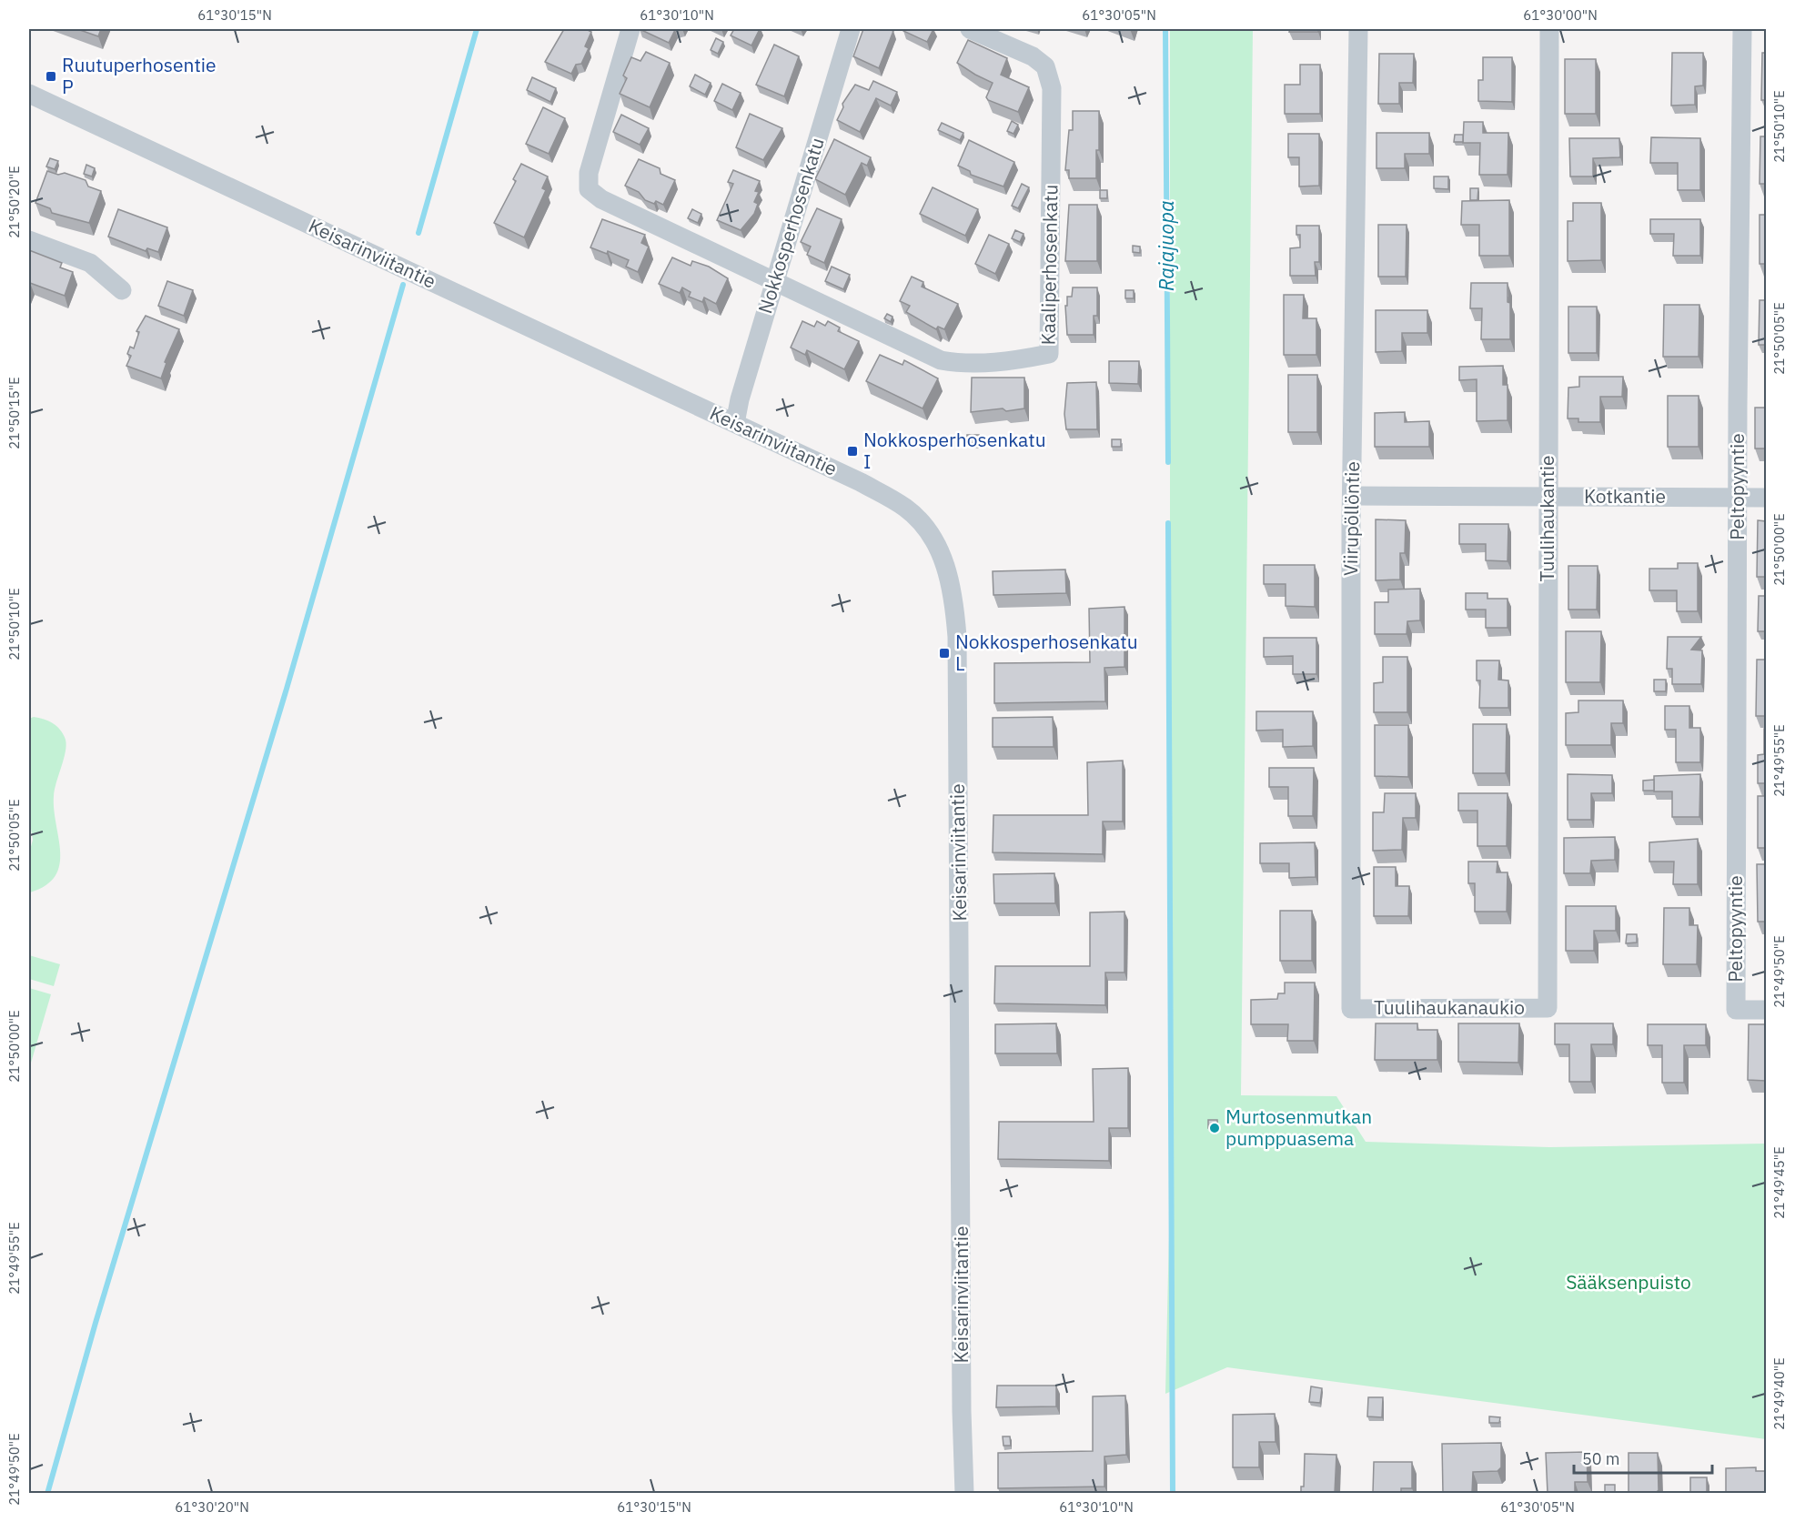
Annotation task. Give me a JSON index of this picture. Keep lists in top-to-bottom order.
{
  "streets": {
    "street": [
      "Nokkosperhosenkatu",
      "Keisarinviitantie",
      "Kaaliperhosenkatu",
      "Peltopyyntie",
      "Kotkantie",
      "Viirupöllöntie",
      "Tuulihaukantie",
      "Tuulihaukanaukio"
    ]
  },
  "crossings": [
    ["Nokkosperhosenkatu", "Keisarinviitantie"],
    ["Nokkosperhosenkatu", "Kaaliperhosenkatu"],
    ["Peltopyyntie", "Kotkantie"],
    ["Kotkantie", "Viirupöllöntie"],
    ["Kotkantie", "Tuulihaukantie"],
    ["Viirupöllöntie", "Tuulihaukanaukio"],
    ["Tuulihaukantie", "Tuulihaukanaukio"]
  ],
  "water": ["Rajajuopa"],
  "parks": ["Sääksenpuisto"],
  "places": {
    "transit": ["Ruutuperhosentie P", "Nokkosperhosenkatu I", "Nokkosperhosenkatu L"],
    "other": ["Murtosenmutkan pumppuasema"]
  },
  "scale_bar": "50 m",
  "coordinates": [
    "61°30'15\"N",
    "61°30'10\"N",
    "61°30'05\"N",
    "61°30'00\"N",
    "21°50'10\"E",
    "21°50'20\"E",
    "21°50'05\"E",
    "21°50'15\"E",
    "21°50'00\"E",
    "21°49'55\"E",
    "21°49'50\"E",
    "21°49'45\"E",
    "21°49'40\"E",
    "61°30'20\"N"
  ]
}
